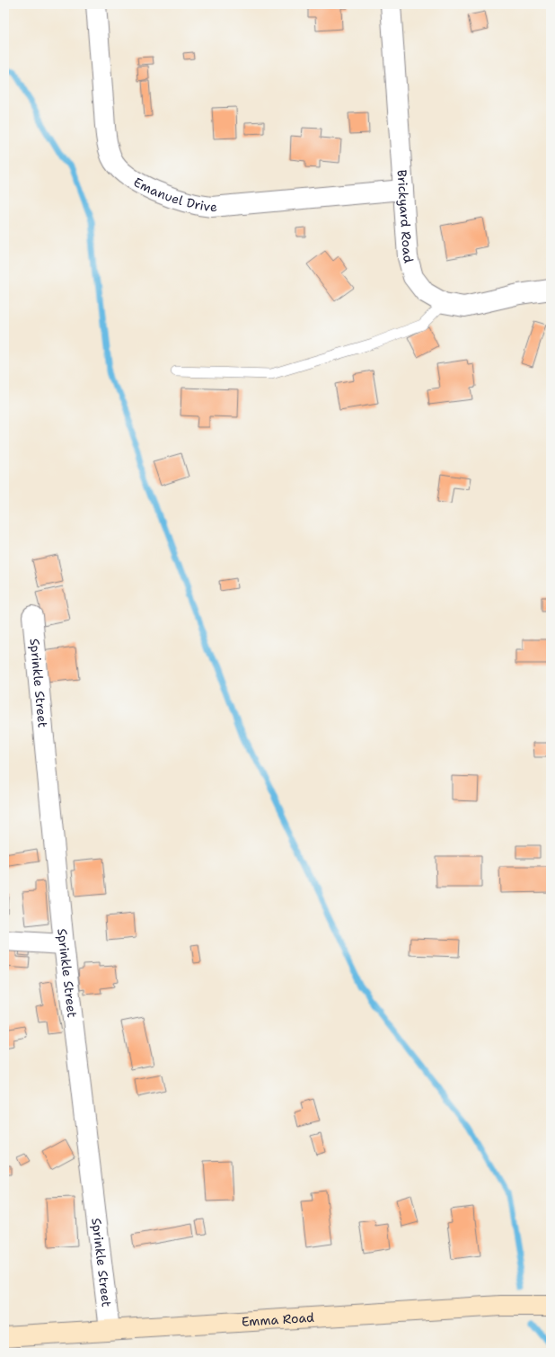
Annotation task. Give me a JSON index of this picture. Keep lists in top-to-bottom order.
{
  "streets": {
    "street": [
      "Emanuel Drive",
      "Brickyard Road",
      "Sprinkle Street",
      "Emma Road"
    ]
  },
  "crossings": [
    ["Emanuel Drive", "Brickyard Road"],
    ["Sprinkle Street", "Emma Road"]
  ]
}
